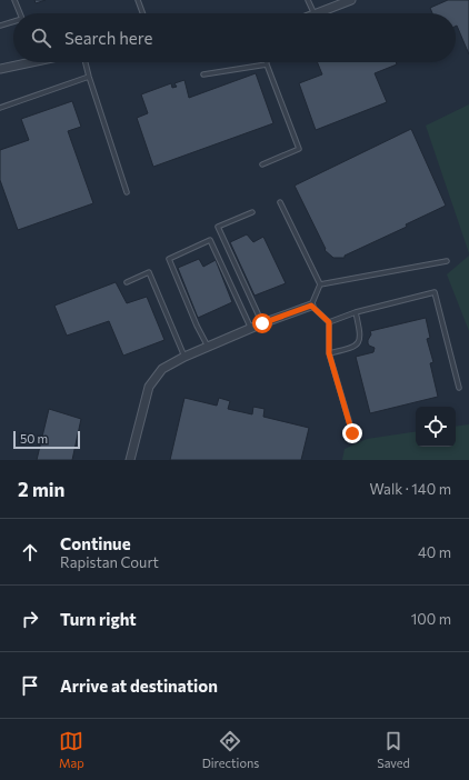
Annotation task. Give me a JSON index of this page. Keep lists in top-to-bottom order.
{
  "scale_bar": "50 m",
  "page": {
    "search": "Search here",
    "scale": "50 m",
    "heading": ["2 min", "Walk · 140 m"],
    "list": [
      ["Continue", "Rapistan Court", "40 m"],
      ["Turn right", "100 m"],
      "Arrive at destination"
    ],
    "nav": ["Map", "Directions", "Saved"]
  }
}
